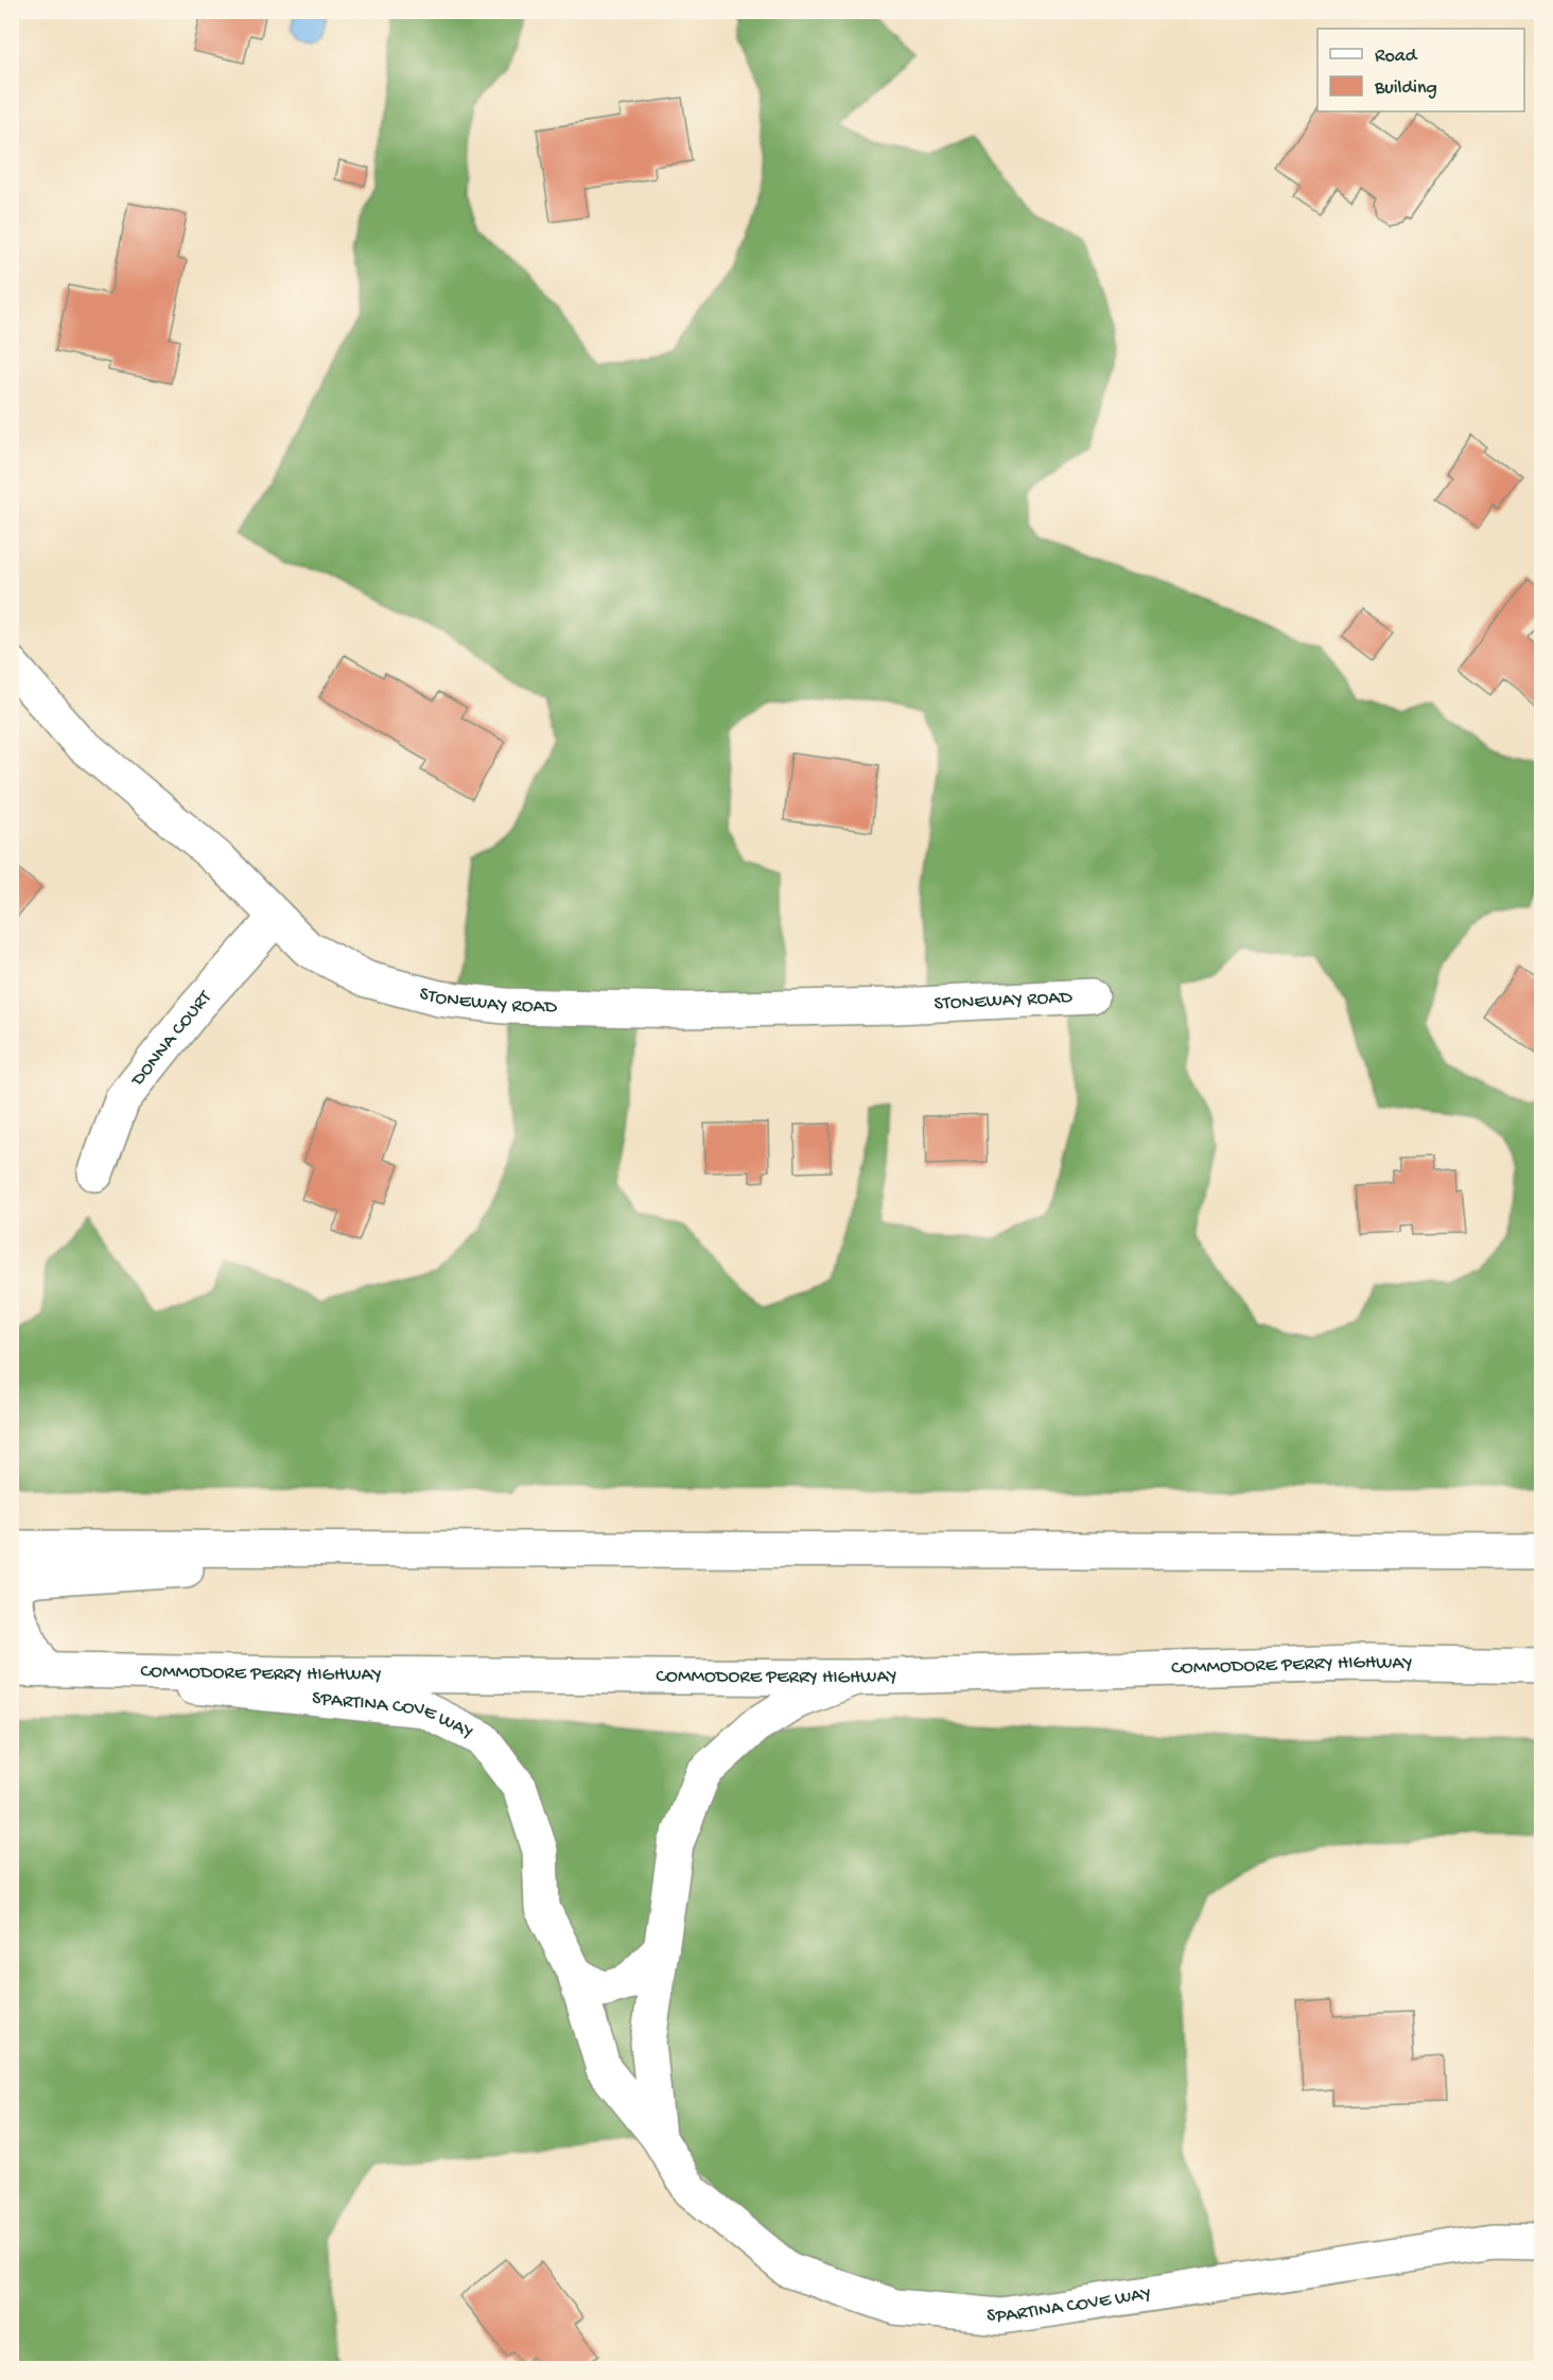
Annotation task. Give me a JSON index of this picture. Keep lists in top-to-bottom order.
{
  "streets": {
    "main road": [
      "STONEWAY ROAD",
      "DONNA COURT",
      "COMMODORE PERRY HIGHWAY",
      "SPARTINA COVE WAY"
    ]
  },
  "crossings": [
    ["STONEWAY ROAD", "DONNA COURT"],
    ["COMMODORE PERRY HIGHWAY", "SPARTINA COVE WAY"]
  ],
  "legend": ["Road", "Building"]
}
